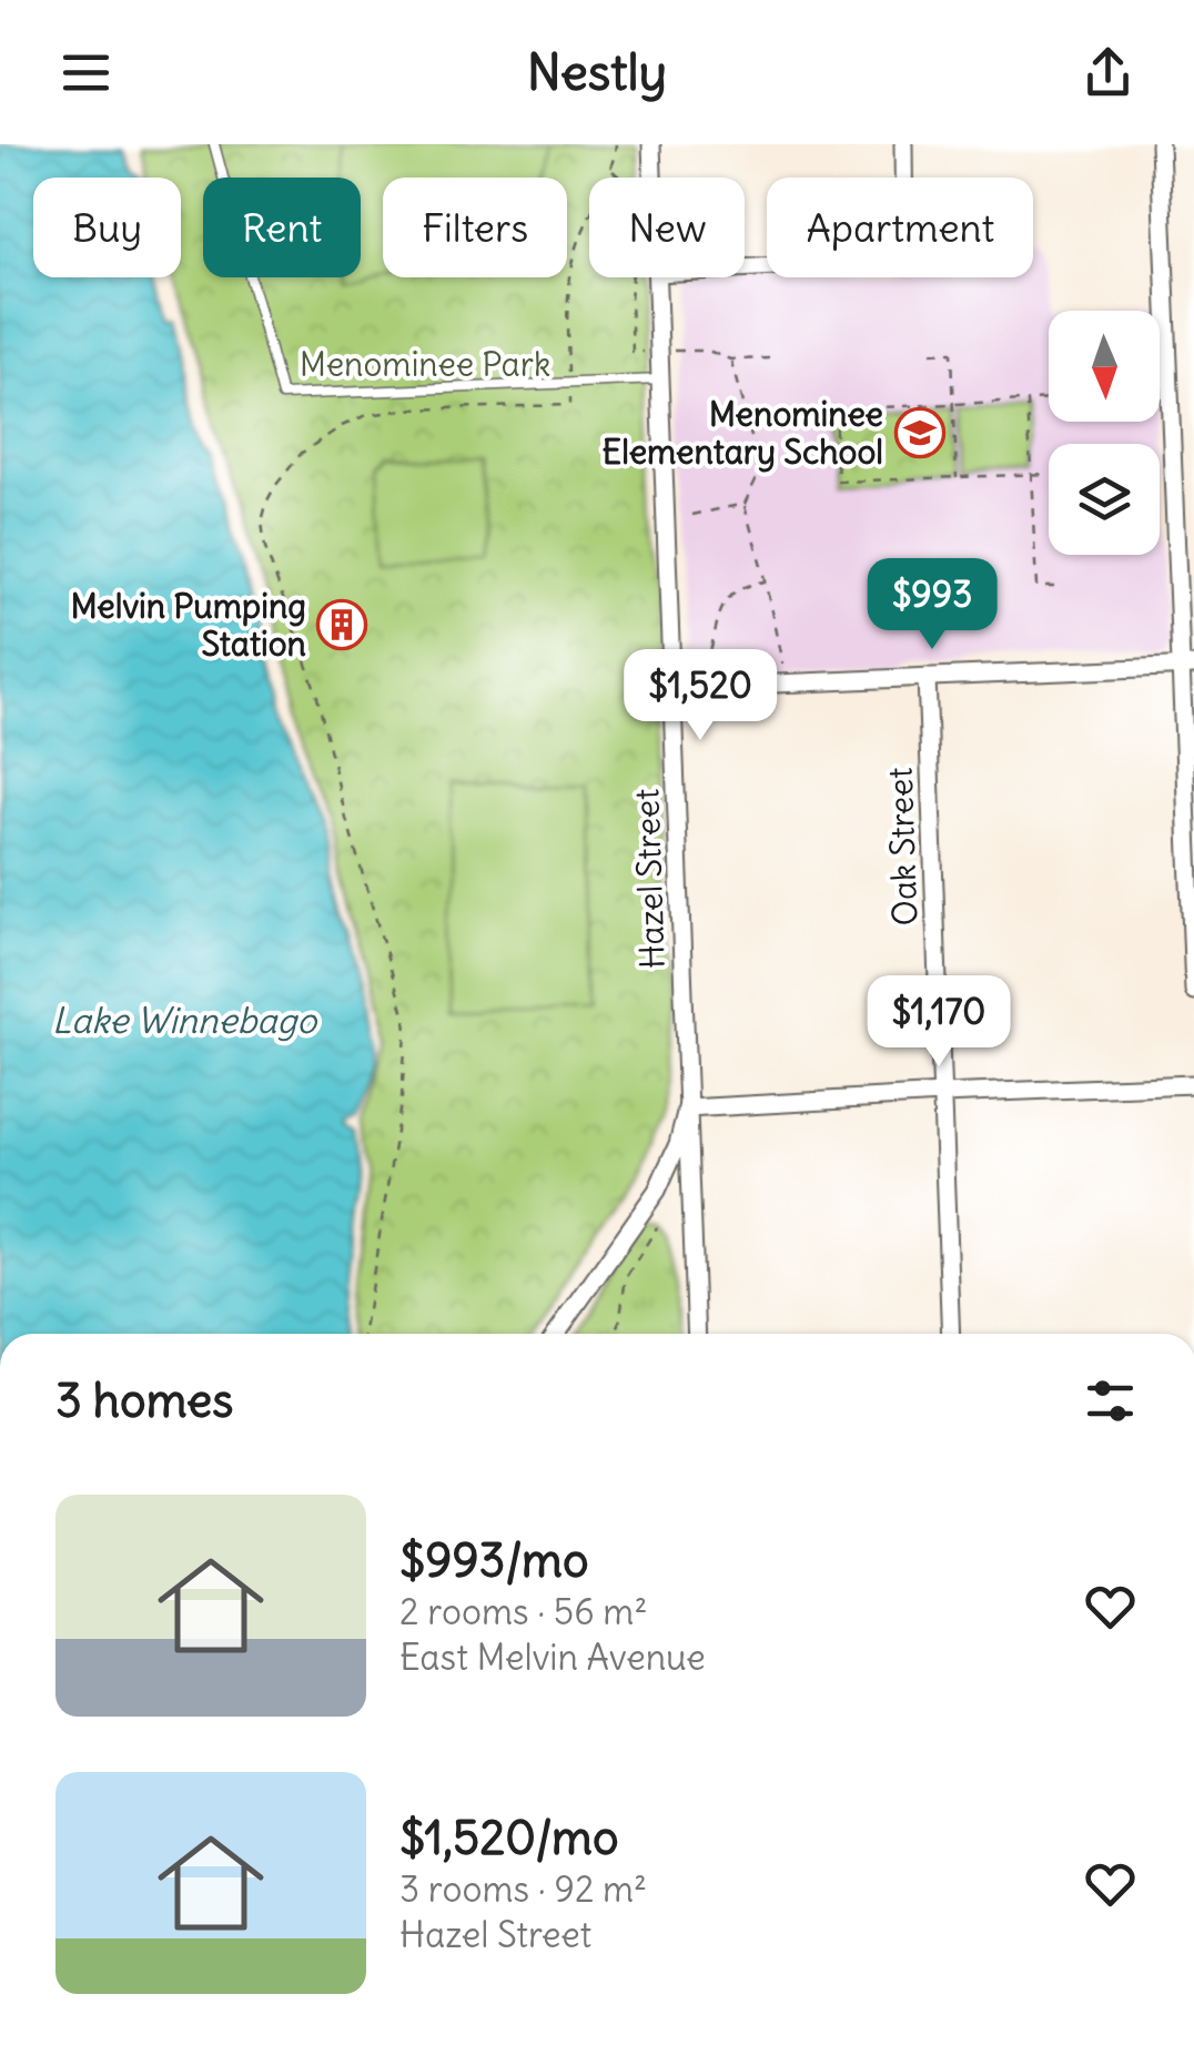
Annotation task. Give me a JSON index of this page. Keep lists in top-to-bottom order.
{
  "streets": {
    "street": ["Oak Street", "Hazel Street"]
  },
  "water": ["Lake Winnebago"],
  "parks": ["Menominee Park"],
  "places": {
    "school or university": ["Menominee Elementary School"],
    "building": ["Melvin Pumping Station"]
  },
  "north": "bottom",
  "page": {
    "header": "Nestly",
    "chip": [
      "Buy",
      "Rent",
      "Filters",
      "New",
      "Apartment"
    ],
    "price": ["$993", "$1,520", "$1,170"],
    "heading": "3 homes",
    "list": [
      {
        "name": "$993/mo",
        "note": "2 rooms · 56 m² · East Melvin Avenue"
      },
      {
        "name": "$1,520/mo",
        "note": "3 rooms · 92 m² · Hazel Street"
      }
    ]
  }
}
